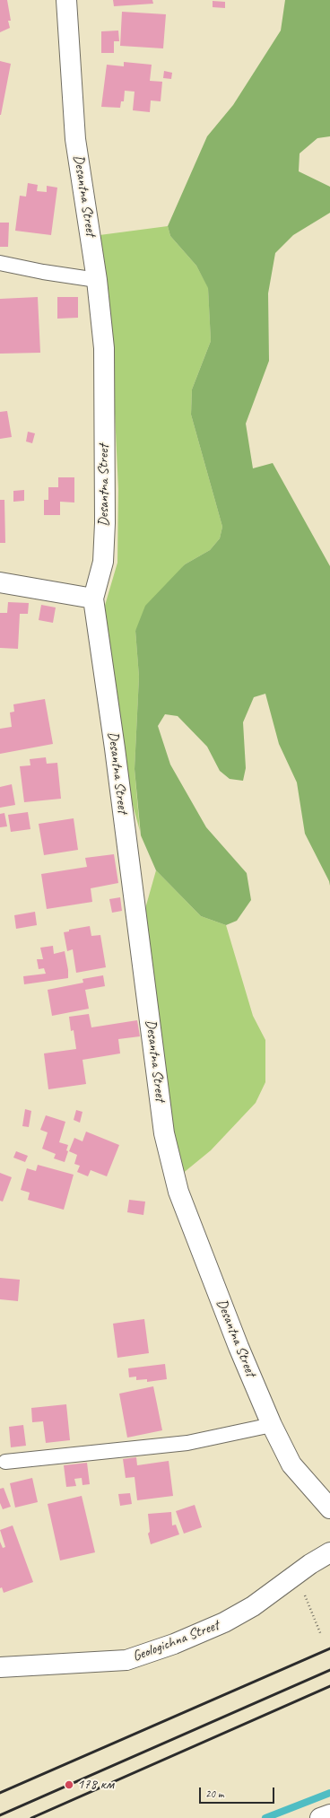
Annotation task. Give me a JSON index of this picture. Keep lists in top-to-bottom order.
{
  "streets": {
    "street": ["Desantna Street", "Geologichna Street"]
  },
  "places": ["178 км"],
  "scale_bar": "20 m"
}
